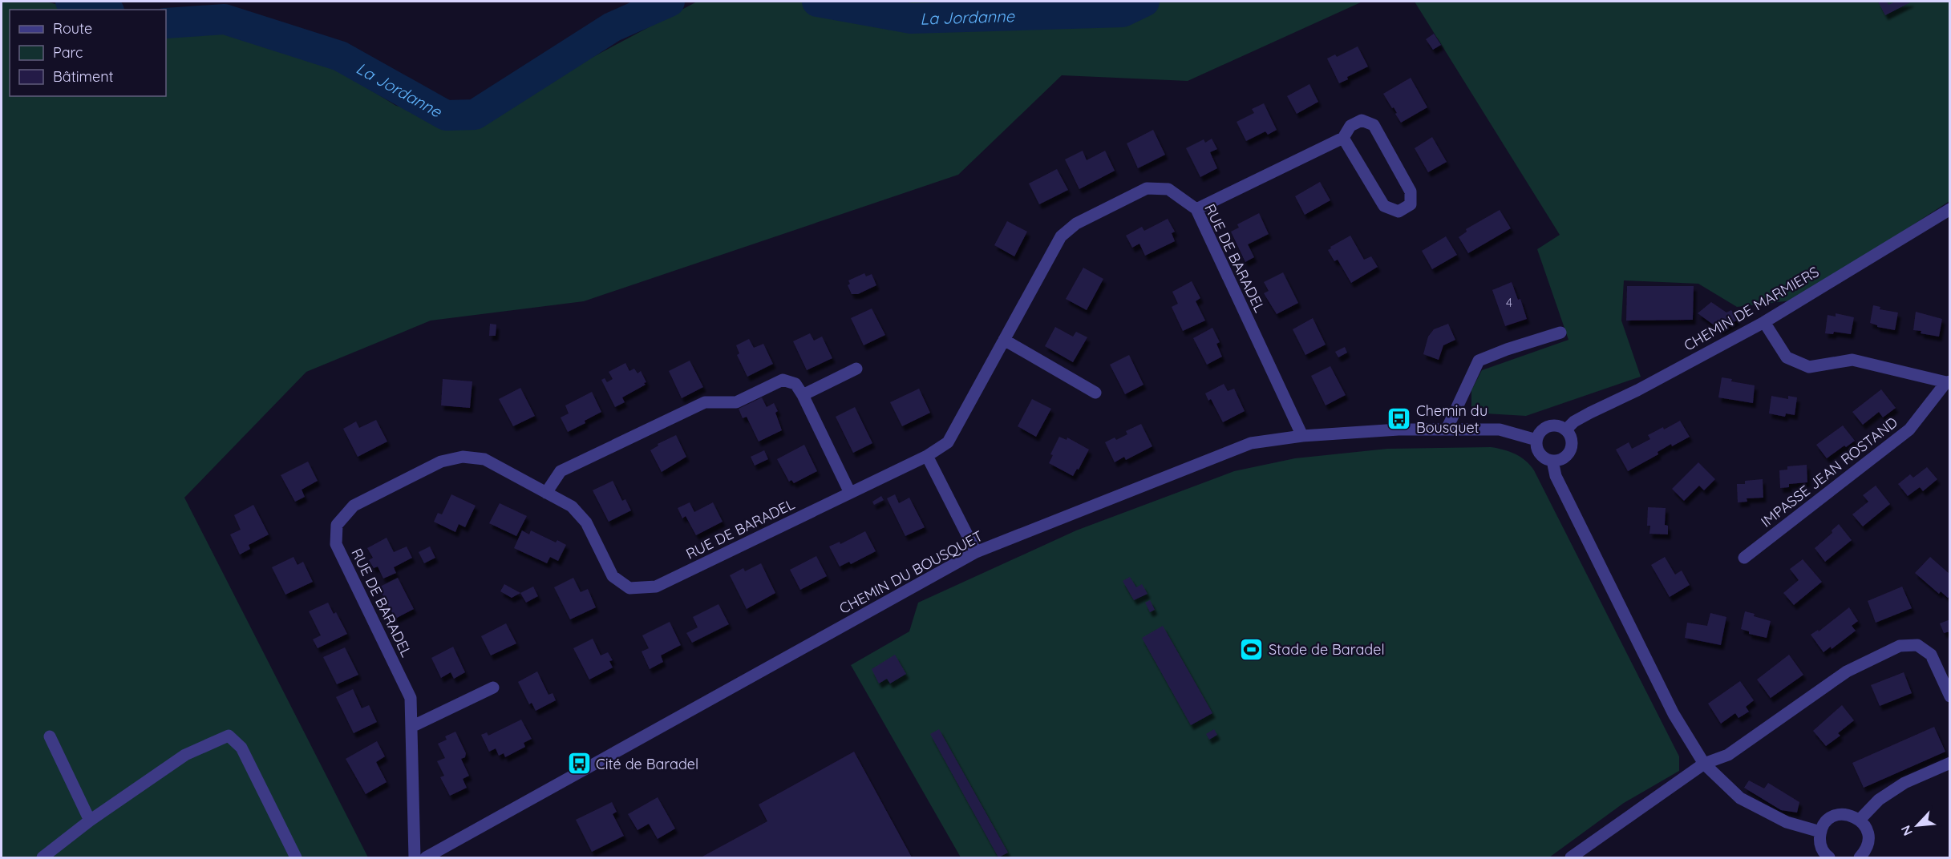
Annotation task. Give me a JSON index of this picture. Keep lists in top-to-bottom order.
{
  "streets": {
    "street": [
      "RUE DE BARADEL",
      "CHEMIN DE MARMIERS",
      "IMPASSE JEAN ROSTAND",
      "CHEMIN DU BOUSQUET"
    ]
  },
  "crossings": [
    ["RUE DE BARADEL", "CHEMIN DU BOUSQUET"],
    ["CHEMIN DE MARMIERS", "CHEMIN DU BOUSQUET"]
  ],
  "water": ["La Jordanne"],
  "places": {
    "bus stop": ["Chemin du Bousquet", "Cité de Baradel"],
    "sports": ["Stade de Baradel"]
  },
  "house_numbers": ["4"],
  "legend": ["Route", "Parc", "Bâtiment"],
  "north": "bottom left"
}
